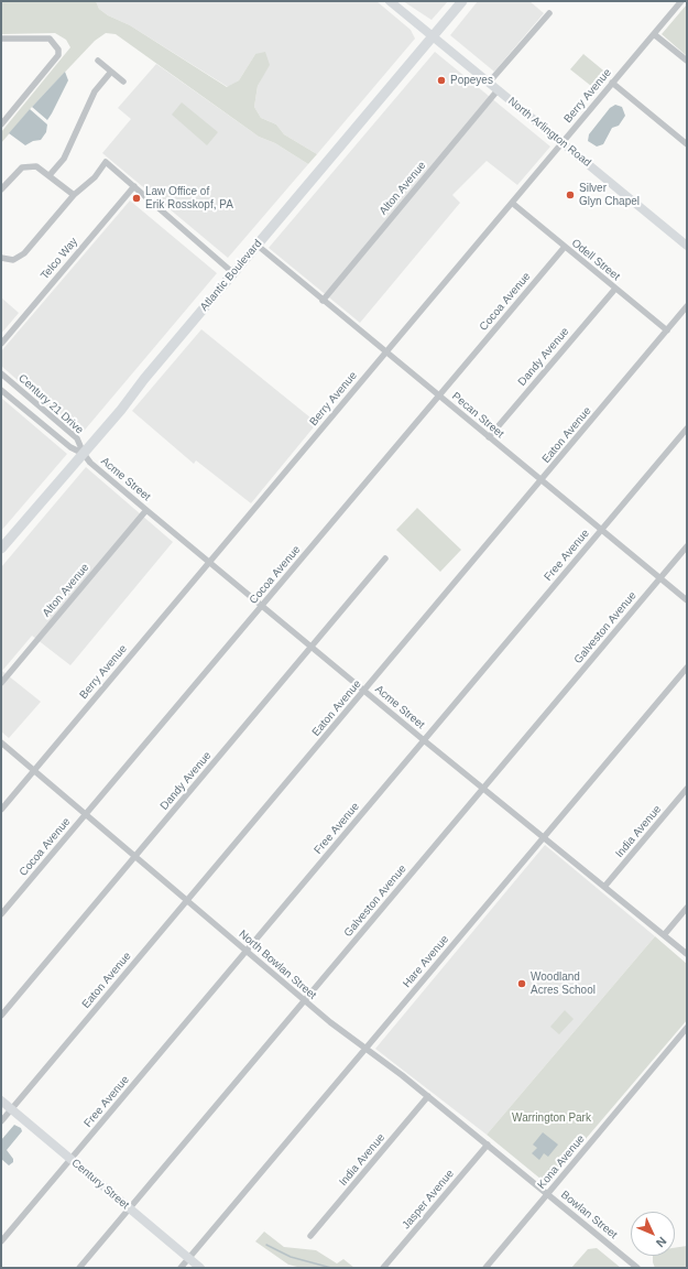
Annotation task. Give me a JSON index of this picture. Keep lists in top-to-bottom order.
{
  "streets": {
    "main road": ["North Arlington Road", "Atlantic Boulevard", "Century Street"],
    "street": [
      "Berry Avenue",
      "Alton Avenue",
      "Telco Way",
      "Odell Street",
      "Cocoa Avenue",
      "Dandy Avenue",
      "Century 21 Drive",
      "Pecan Street",
      "Eaton Avenue",
      "Acme Street",
      "Free Avenue",
      "Galveston Avenue",
      "India Avenue",
      "Hare Avenue",
      "North Bowlan Street",
      "Kona Avenue",
      "Jasper Avenue",
      "Bowlan Street"
    ]
  },
  "crossings": [
    ["Berry Avenue", "North Arlington Road"],
    ["Berry Avenue", "Odell Street"],
    ["Berry Avenue", "Pecan Street"],
    ["Berry Avenue", "Acme Street"],
    ["Berry Avenue", "North Bowlan Street"],
    ["North Arlington Road", "Alton Avenue"],
    ["North Arlington Road", "Atlantic Boulevard"],
    ["Alton Avenue", "Pecan Street"],
    ["Alton Avenue", "Acme Street"],
    ["Odell Street", "Cocoa Avenue"],
    ["Odell Street", "Dandy Avenue"],
    ["Odell Street", "Eaton Avenue"],
    ["Atlantic Boulevard", "Century 21 Drive"],
    ["Atlantic Boulevard", "Pecan Street"],
    ["Atlantic Boulevard", "Acme Street"],
    ["Cocoa Avenue", "Pecan Street"],
    ["Cocoa Avenue", "Acme Street"],
    ["Cocoa Avenue", "North Bowlan Street"],
    ["Dandy Avenue", "Pecan Street"],
    ["Dandy Avenue", "Acme Street"],
    ["Dandy Avenue", "North Bowlan Street"],
    ["Century 21 Drive", "Acme Street"],
    ["Pecan Street", "Eaton Avenue"],
    ["Pecan Street", "Free Avenue"],
    ["Pecan Street", "Galveston Avenue"],
    ["Eaton Avenue", "Acme Street"],
    ["Eaton Avenue", "North Bowlan Street"],
    ["Eaton Avenue", "Century Street"],
    ["Acme Street", "Free Avenue"],
    ["Acme Street", "Galveston Avenue"],
    ["Acme Street", "India Avenue"],
    ["Acme Street", "Hare Avenue"],
    ["Free Avenue", "North Bowlan Street"],
    ["Free Avenue", "Century Street"],
    ["Galveston Avenue", "North Bowlan Street"],
    ["Galveston Avenue", "Century Street"],
    ["India Avenue", "North Bowlan Street"],
    ["Hare Avenue", "North Bowlan Street"],
    ["Hare Avenue", "Century Street"],
    ["North Bowlan Street", "Kona Avenue"],
    ["North Bowlan Street", "Jasper Avenue"],
    ["North Bowlan Street", "Bowlan Street"],
    ["Kona Avenue", "Bowlan Street"]
  ],
  "parks": ["Warrington Park"],
  "places": [
    "Popeyes",
    "Silver Glyn Chapel",
    "Law Office of Erik Rosskopf, PA",
    "Woodland Acres School"
  ],
  "north": "bottom right"
}
